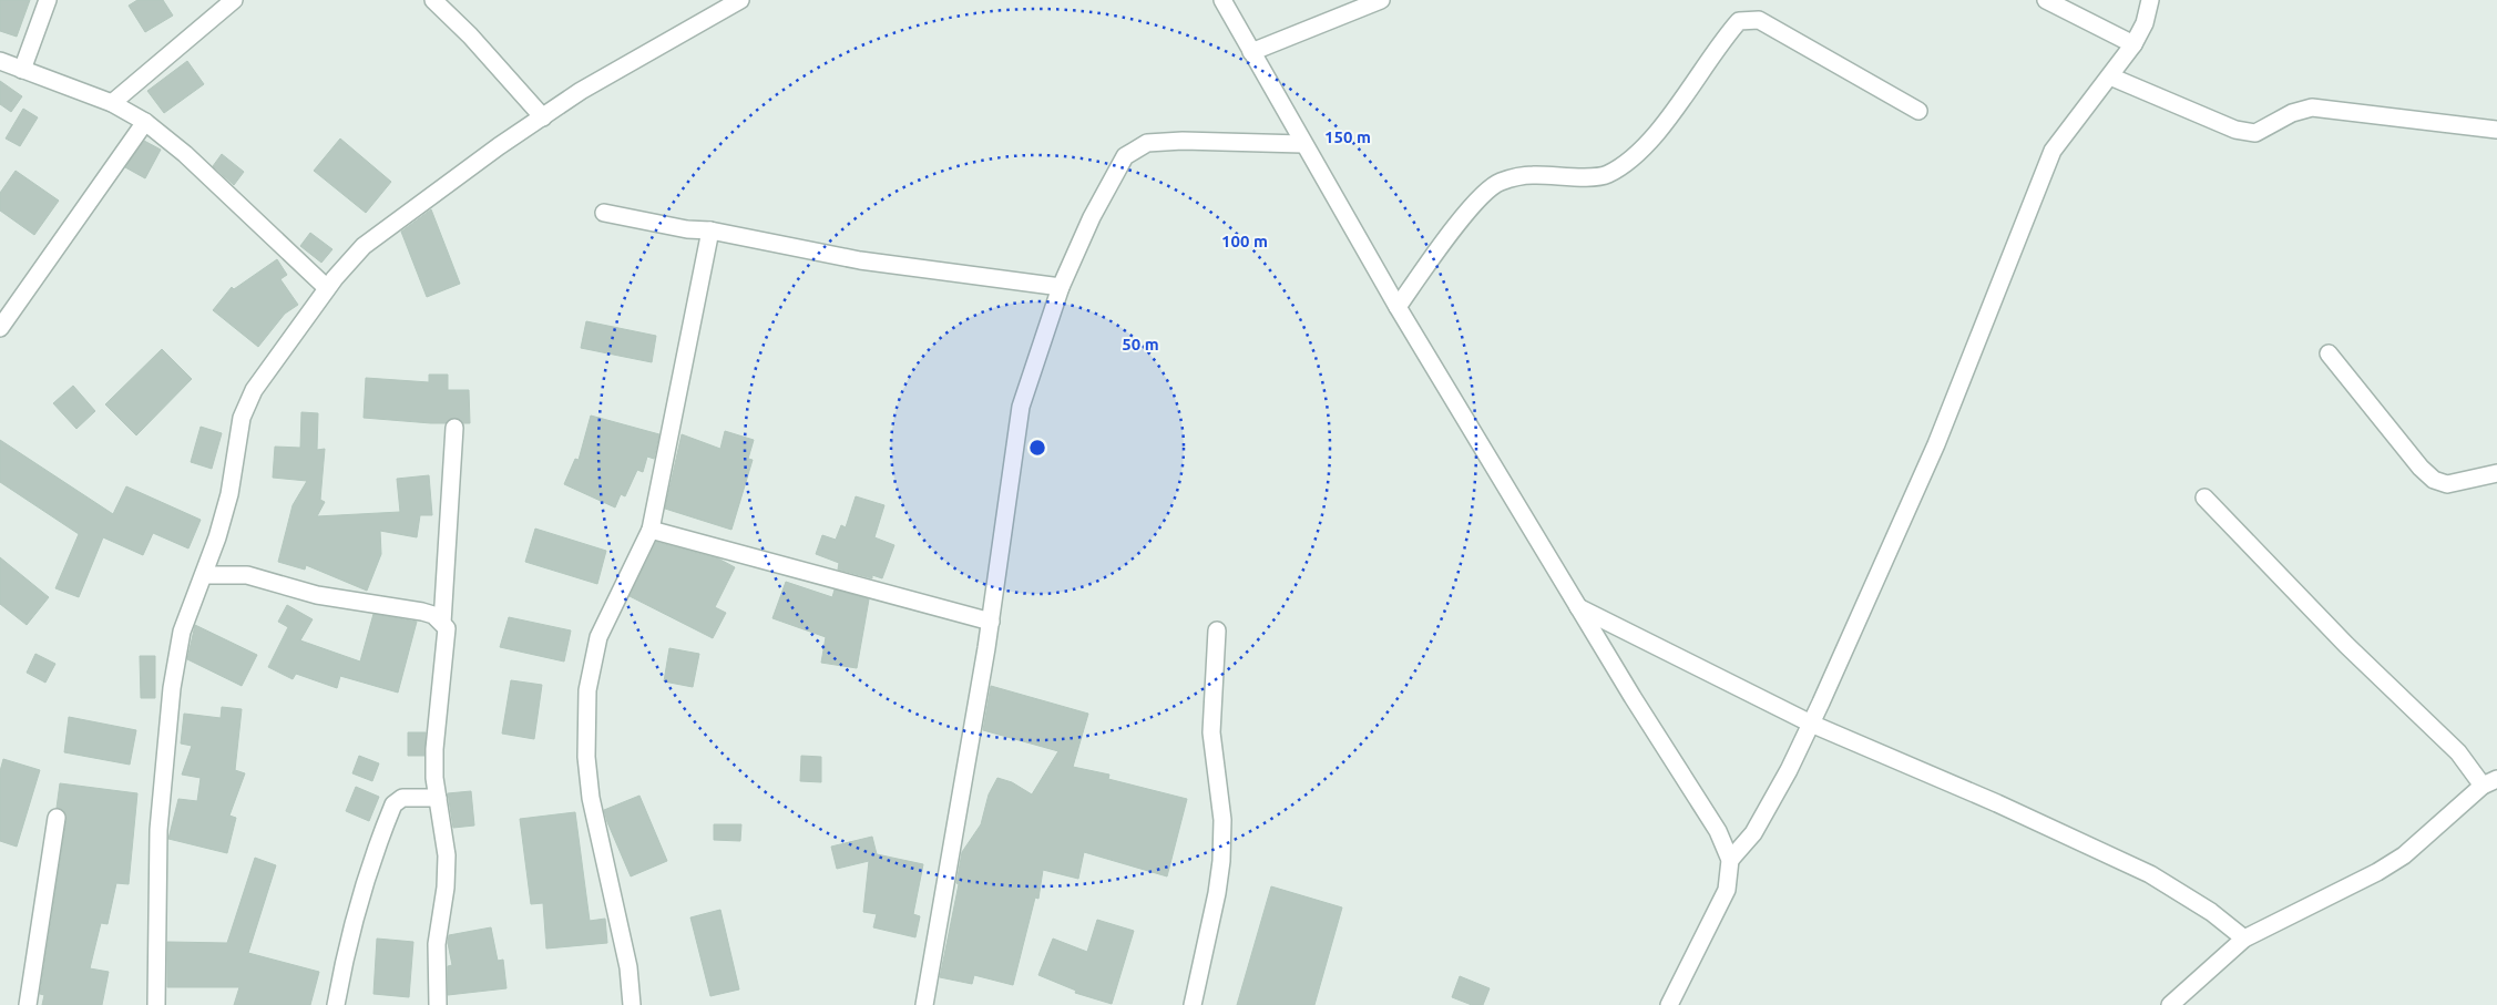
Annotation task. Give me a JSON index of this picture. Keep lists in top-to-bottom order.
{
  "rings": ["150 m", "100 m", "50 m"]
}
